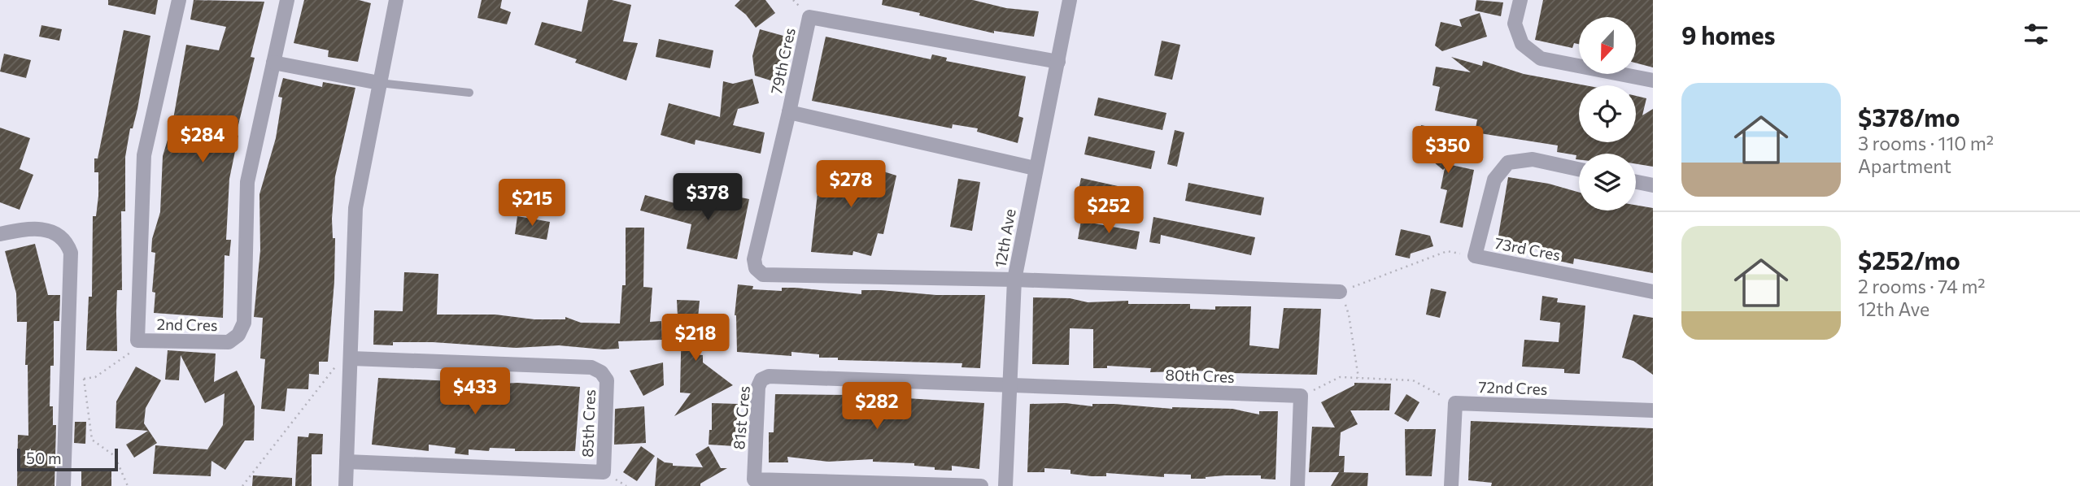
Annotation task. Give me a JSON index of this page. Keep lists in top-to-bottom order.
{
  "streets": {
    "street": [
      "79th Cres",
      "12th Ave",
      "73rd Cres",
      "2nd Cres",
      "80th Cres",
      "72nd Cres",
      "81st Cres",
      "85th Cres"
    ]
  },
  "crossings": [
    ["79th Cres", "12th Ave"],
    ["12th Ave", "80th Cres"],
    ["12th Ave", "81st Cres"],
    ["80th Cres", "81st Cres"]
  ],
  "scale_bar": "50 m",
  "north": "bottom",
  "page": {
    "heading": "9 homes",
    "list": [
      {
        "name": "$378/mo",
        "note": "3 rooms · 110 m² · Apartment"
      },
      {
        "name": "$252/mo",
        "note": "2 rooms · 74 m² · 12th Ave"
      }
    ],
    "price": [
      "$284",
      "$350",
      "$278",
      "$378",
      "$215",
      "$252",
      "$218",
      "$433",
      "$282"
    ],
    "scale": "50 m"
  }
}
